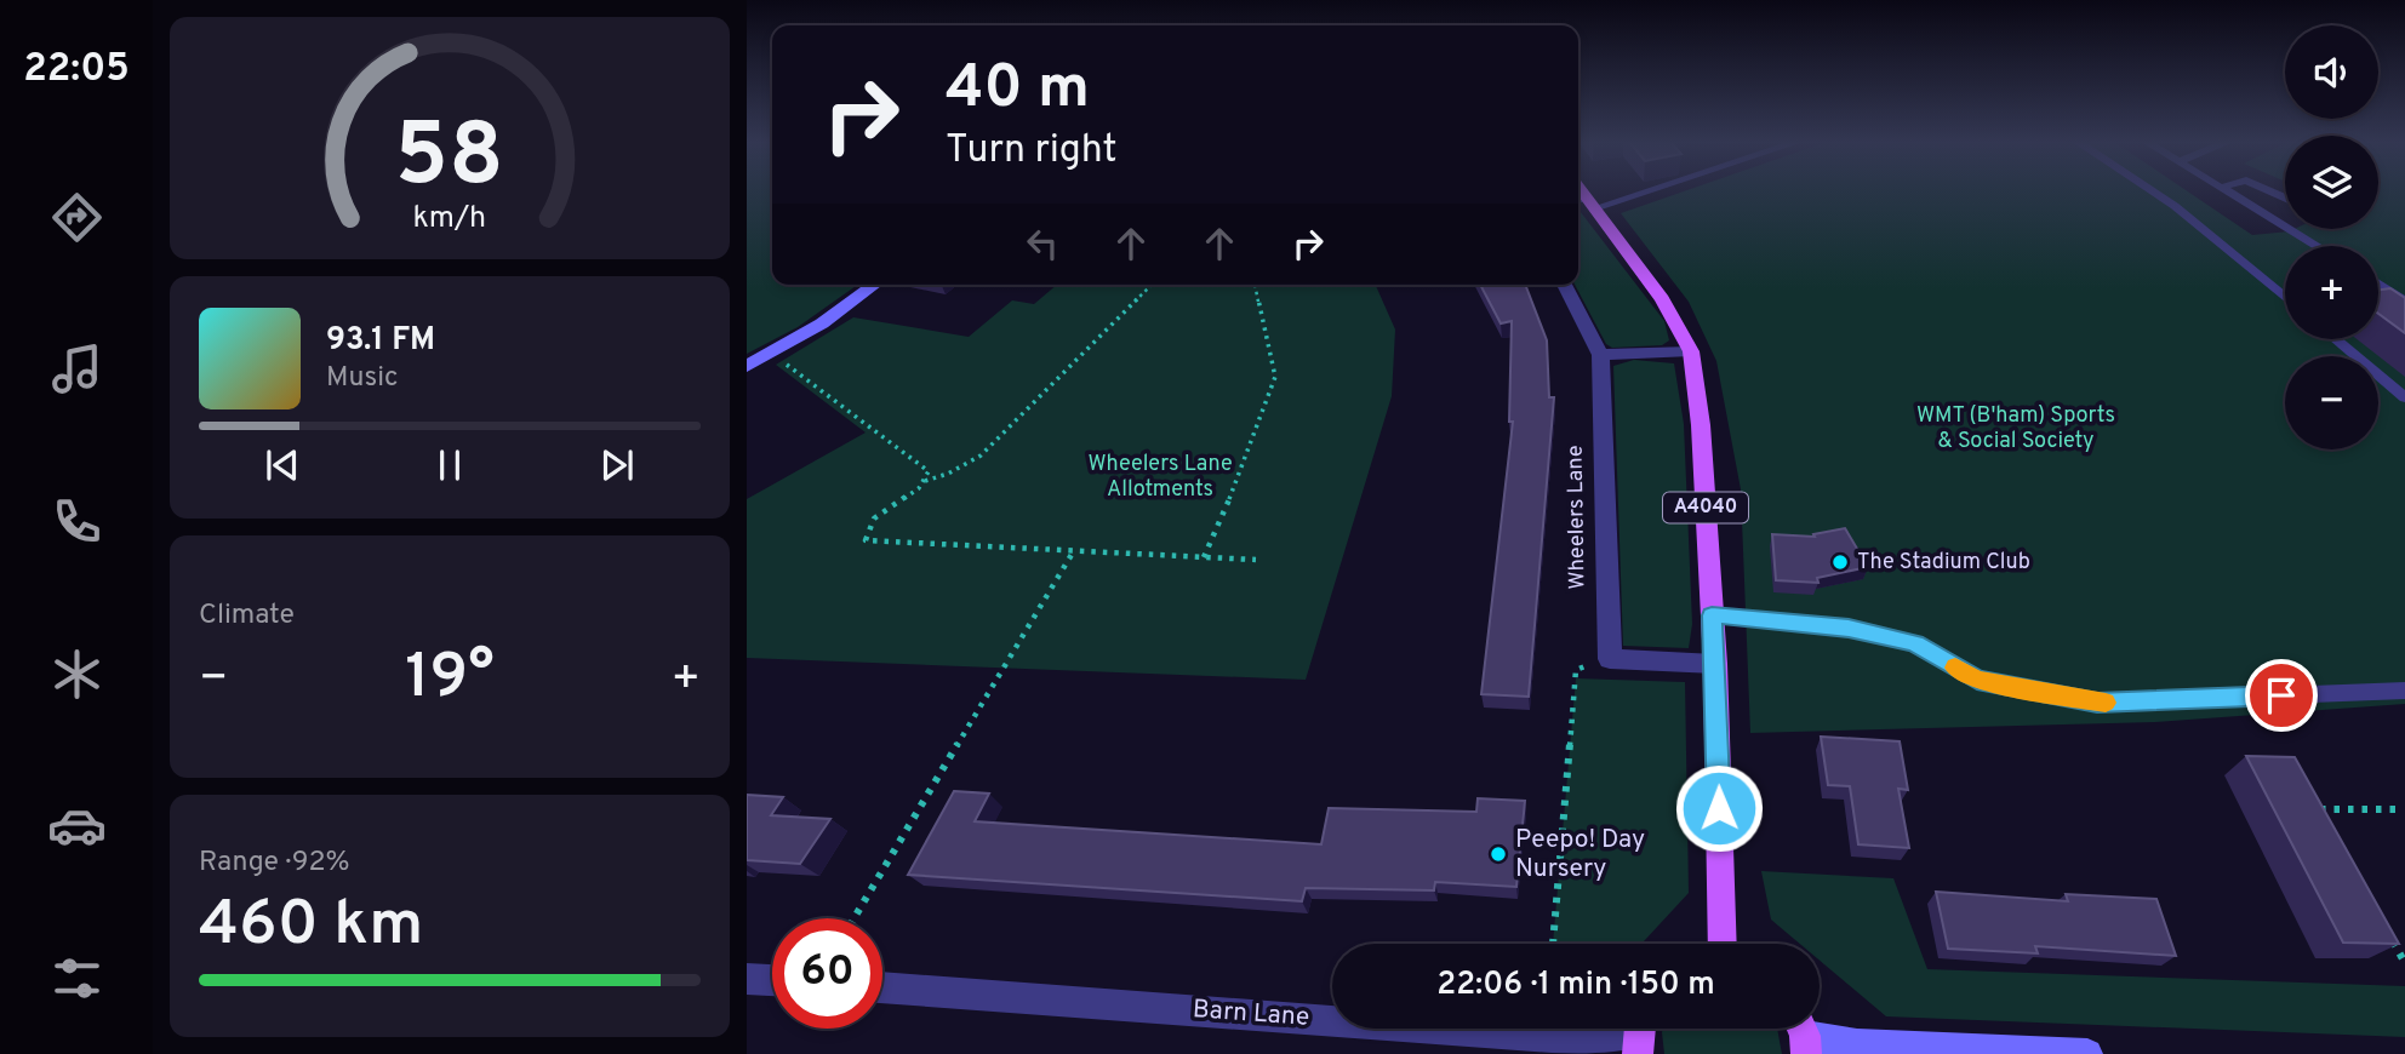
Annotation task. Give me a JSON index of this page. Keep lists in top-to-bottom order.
{
  "streets": {
    "main road": ["A4040"],
    "street": ["Wheelers Lane", "Barn Lane"]
  },
  "parks": ["WMT (B'ham) Sports & Social Society", "Wheelers Lane Allotments"],
  "places": ["The Stadium Club", "Peepo! Day Nursery"],
  "page": {
    "tabs": "22:05",
    "map_buttons": ["+", "−"],
    "turn": ["40 m", "Turn right"],
    "song": ["93.1 FM", "Music"],
    "tile": [
      "Climate",
      ["Range · 92%", "460 km"]
    ],
    "heat": ["−", "19°", "+"],
    "limit": "60",
    "trip": "22:06 · 1 min · 150 m",
    "gauge": ["58", "km/h"]
  }
}
